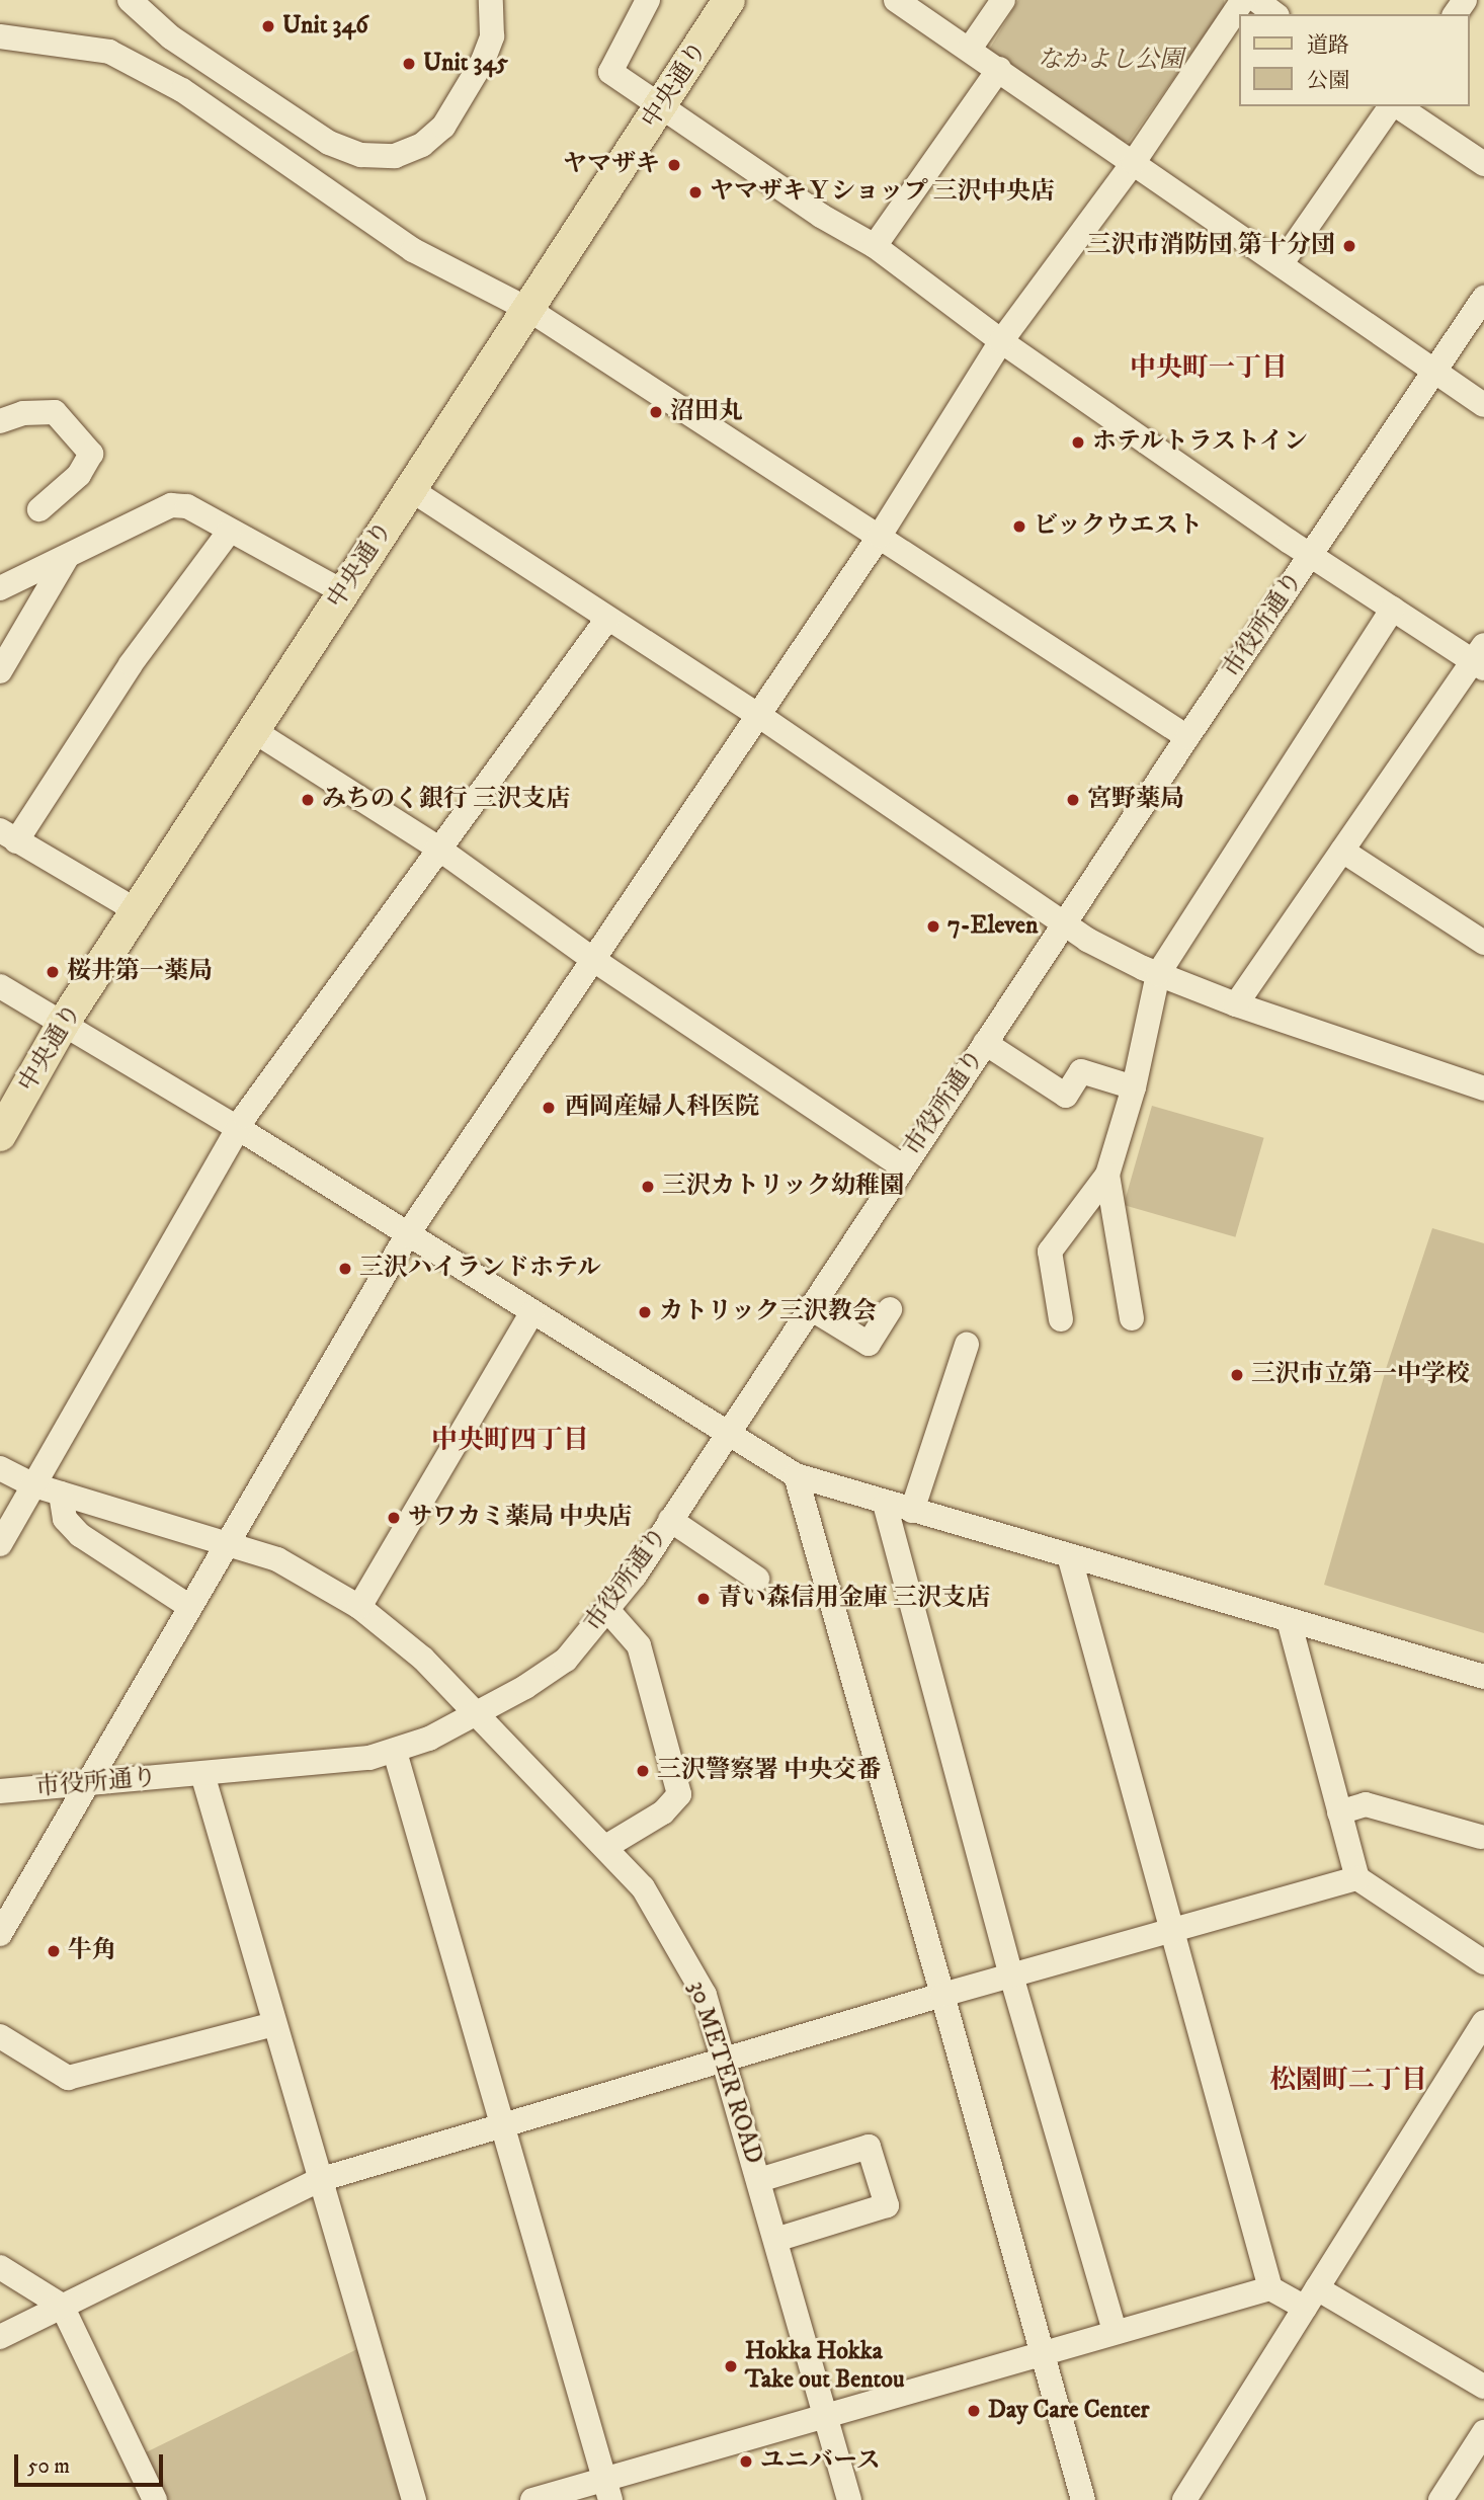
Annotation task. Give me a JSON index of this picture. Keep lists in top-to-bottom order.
{
  "streets": {
    "main road": ["中央通り"],
    "street": ["市役所通り", "30 METER ROAD"]
  },
  "crossings": [
    ["市役所通り", "30 METER ROAD"]
  ],
  "districts": ["中央町一丁目", "中央町四丁目", "松園町二丁目"],
  "parks": ["なかよし公園"],
  "places": [
    "Unit 346",
    "Unit 345",
    "ヤマザキ",
    "ヤマザキＹショップ 三沢中央店",
    "三沢市消防団 第十分団",
    "沼田丸",
    "ホテルトラストイン",
    "ビックウエスト",
    "みちのく銀行 三沢支店",
    "宮野薬局",
    "7-Eleven",
    "桜井第一薬局",
    "西岡産婦人科医院",
    "三沢カトリック幼稚園",
    "三沢ハイランドホテル",
    "カトリック三沢教会",
    "三沢市立第一中学校",
    "サワカミ薬局 中央店",
    "青い森信用金庫 三沢支店",
    "三沢警察署 中央交番",
    "牛角",
    "Hokka Hokka Take out Bentou",
    "Day Care Center",
    "ユニバース"
  ],
  "legend": ["道路", "公園"],
  "scale_bar": "50 m"
}
